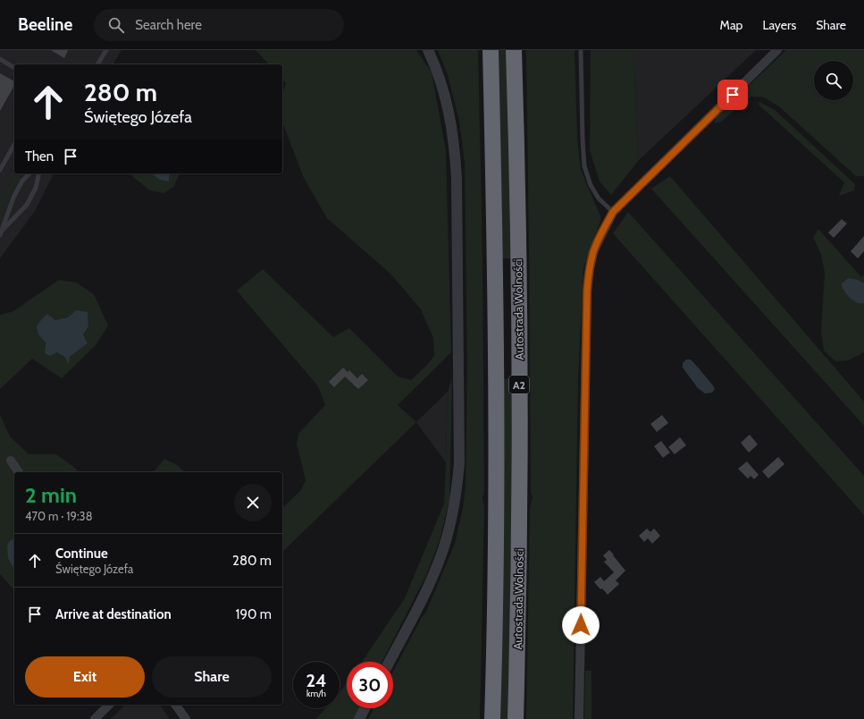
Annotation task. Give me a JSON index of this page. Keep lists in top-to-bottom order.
{
  "streets": {
    "highway": ["Autostrada Wolności", "A2"]
  },
  "page": {
    "header": "Beeline",
    "search": "Search here",
    "nav": ["Map", "Layers", "Share"],
    "turn": ["280 m", "Świętego Józefa"],
    "then": "Then",
    "heading": ["2 min", "470 m · 19:38"],
    "list": [
      {
        "name": "Continue",
        "note": "Świętego Józefa",
        "value": "280 m"
      },
      {
        "name": "Arrive at destination",
        "value": "190 m"
      }
    ],
    "buttons": ["Exit", "Share"],
    "speed": "24 km/h",
    "limit": "30"
  }
}
